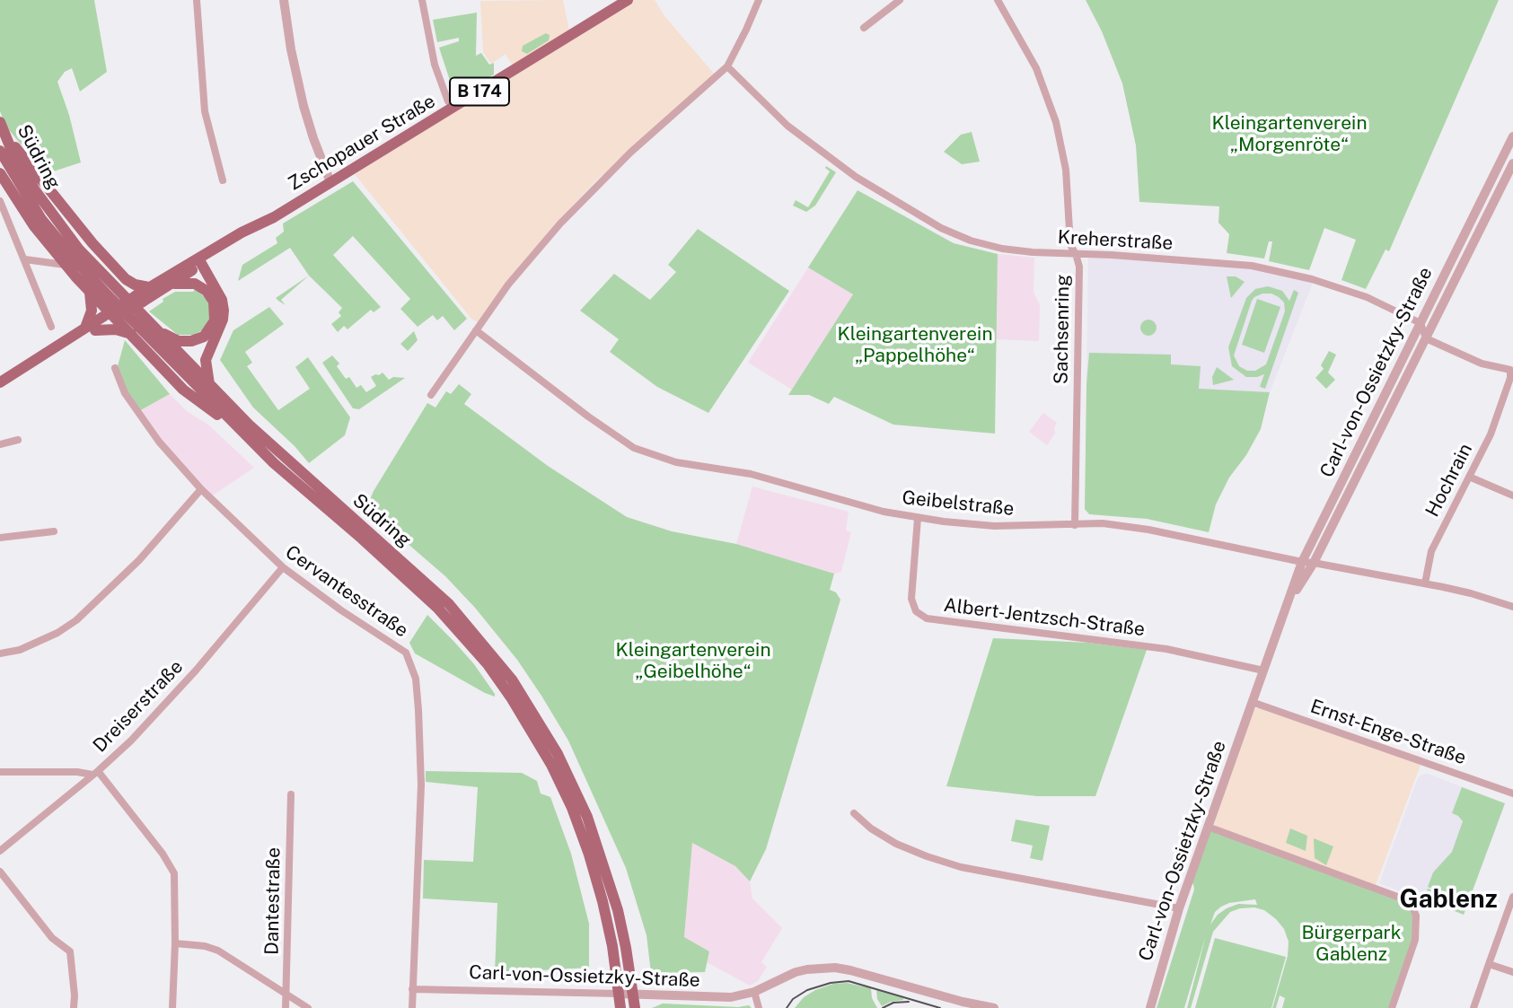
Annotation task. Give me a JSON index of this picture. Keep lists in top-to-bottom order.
{
  "streets": {
    "main road": ["B 174", "Zschopauer Straße", "Südring"],
    "street": [
      "Kreherstraße",
      "Sachsenring",
      "Carl-von-Ossietzky-Straße",
      "Hochrain",
      "Geibelstraße",
      "Cervantesstraße",
      "Albert-Jentzsch-Straße",
      "Dreiserstraße",
      "Ernst-Enge-Straße",
      "Dantestraße"
    ]
  },
  "crossings": [
    ["Südring", "Carl-von-Ossietzky-Straße"],
    ["Kreherstraße", "Sachsenring"],
    ["Kreherstraße", "Carl-von-Ossietzky-Straße"],
    ["Sachsenring", "Geibelstraße"],
    ["Carl-von-Ossietzky-Straße", "Hochrain"],
    ["Carl-von-Ossietzky-Straße", "Geibelstraße"],
    ["Carl-von-Ossietzky-Straße", "Cervantesstraße"],
    ["Carl-von-Ossietzky-Straße", "Albert-Jentzsch-Straße"],
    ["Carl-von-Ossietzky-Straße", "Ernst-Enge-Straße"],
    ["Hochrain", "Geibelstraße"],
    ["Geibelstraße", "Albert-Jentzsch-Straße"],
    ["Cervantesstraße", "Dreiserstraße"]
  ],
  "districts": ["Gablenz"],
  "parks": [
    "Kleingartenverein „Morgenröte“",
    "Kleingartenverein „Pappelhöhe“",
    "Kleingartenverein „Geibelhöhe“",
    "Bürgerpark Gablenz"
  ]
}
